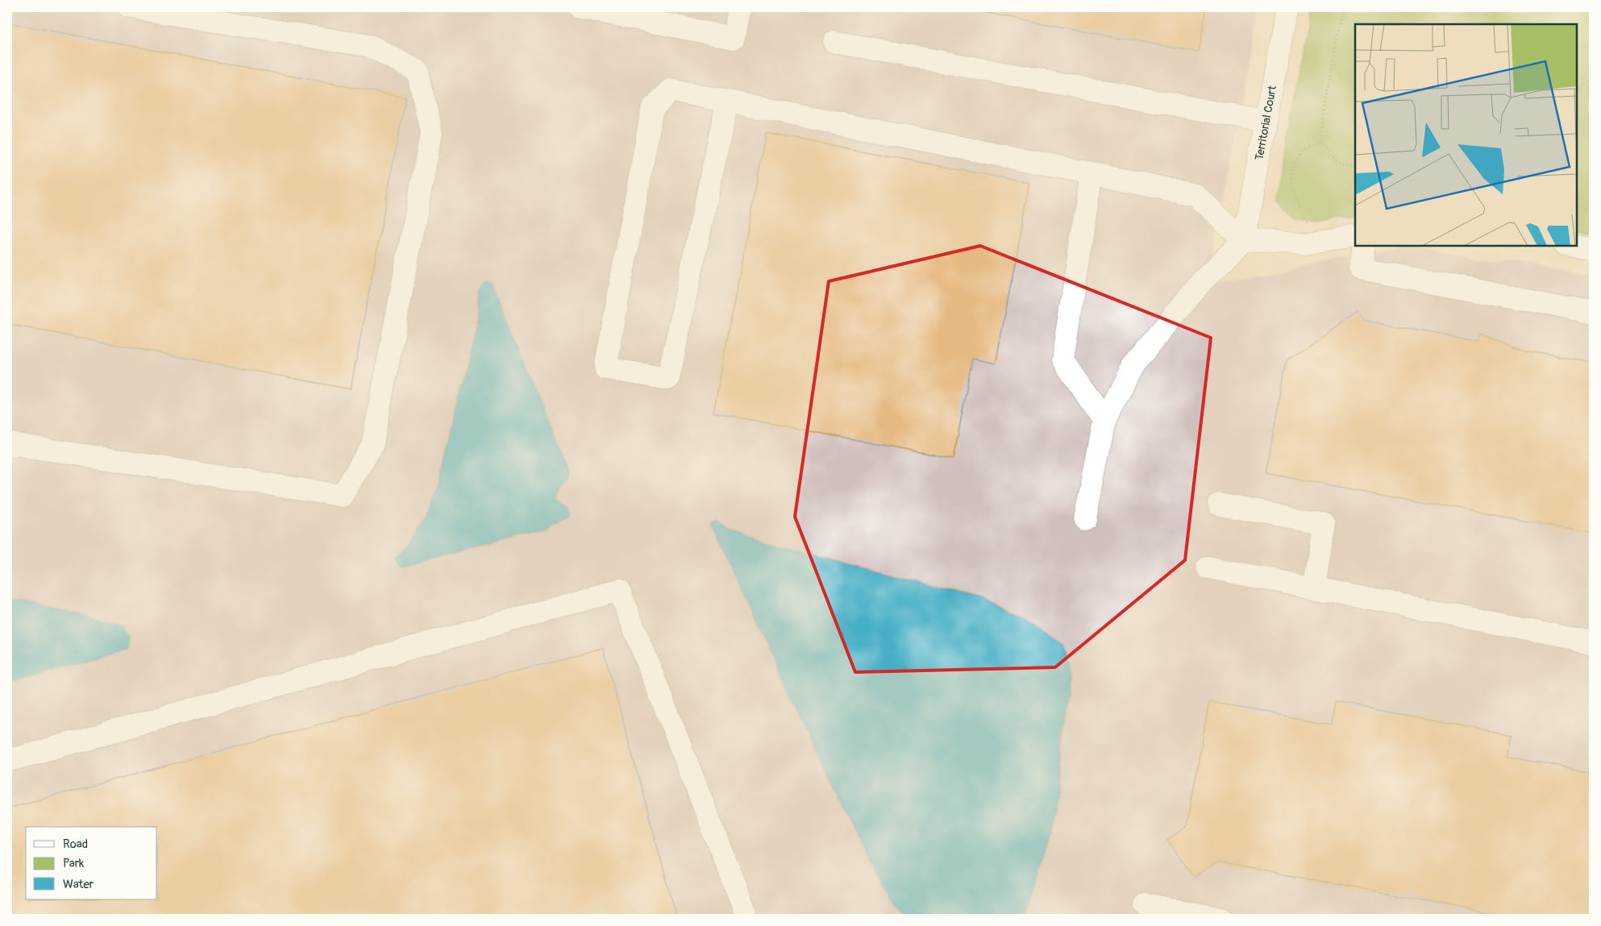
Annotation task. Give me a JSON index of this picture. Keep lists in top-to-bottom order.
{
  "streets": {
    "street": ["Territorial Court"]
  },
  "legend": ["Road", "Park", "Water"]
}
